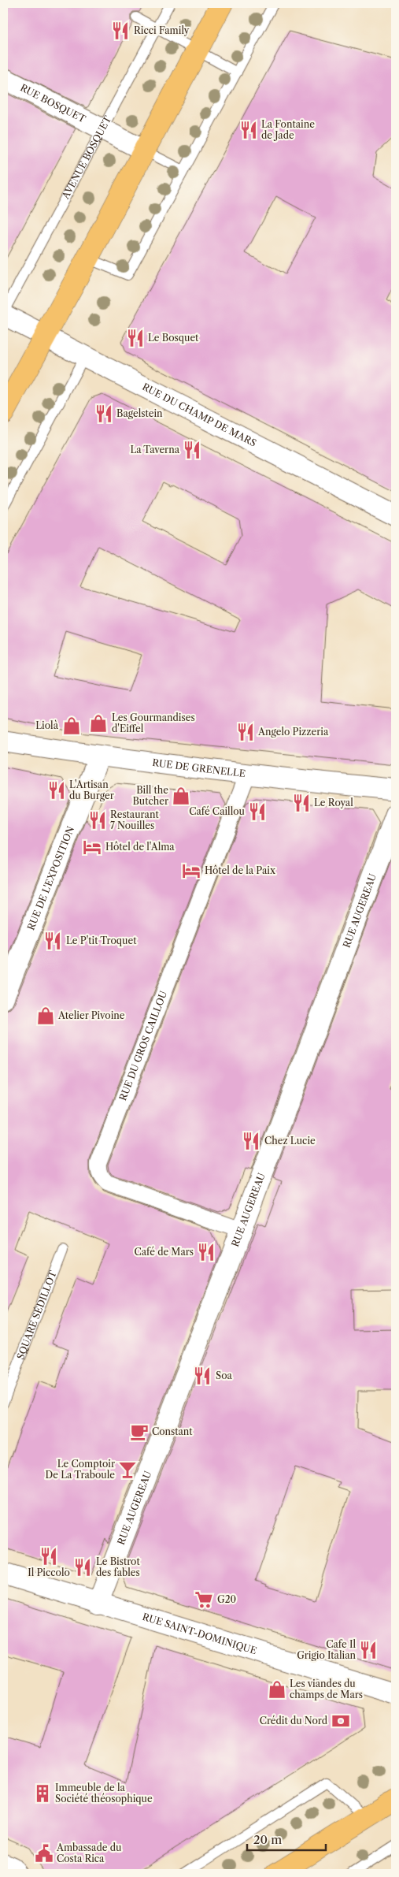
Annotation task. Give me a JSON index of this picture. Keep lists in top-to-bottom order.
{
  "streets": {
    "street": [
      "RUE BOSQUET",
      "RUE DU CHAMP DE MARS",
      "RUE DE GRENELLE",
      "RUE DE L'EXPOSITION",
      "RUE AUGEREAU",
      "RUE DU GROS CAILLOU",
      "RUE SAINT-DOMINIQUE"
    ],
    "lane": ["AVENUE BOSQUET", "SQUARE SÉDILLOT"]
  },
  "crossings": [
    ["RUE BOSQUET", "AVENUE BOSQUET"],
    ["AVENUE BOSQUET", "RUE DU CHAMP DE MARS"],
    ["RUE DE GRENELLE", "RUE DE L'EXPOSITION"],
    ["RUE DE GRENELLE", "RUE DU GROS CAILLOU"],
    ["RUE AUGEREAU", "RUE DU GROS CAILLOU"],
    ["RUE AUGEREAU", "RUE SAINT-DOMINIQUE"]
  ],
  "places": {
    "restaurant": [
      "Ricci Family",
      "La Fontaine de Jade",
      "Le Bosquet",
      "Bagelstein",
      "La Taverna",
      "Angelo Pizzeria",
      "L'Artisan du Burger",
      "Le Royal",
      "Café Caillou",
      "Restaurant 7 Nouilles",
      "Le P'tit Troquet",
      "Chez Lucie",
      "Café de Mars",
      "Soa",
      "Il Piccolo",
      "Le Bistrot des fables",
      "Cafe Il Grigio Italian"
    ],
    "shop": [
      "Les Gourmandises d'Eiffel",
      "Liolà",
      "Bill the Butcher",
      "Atelier Pivoine",
      "Les viandes du champs de Mars"
    ],
    "hotel": ["Hôtel de l'Alma", "Hôtel de la Paix"],
    "cafe": ["Constant"],
    "bar": ["Le Comptoir De La Traboule"],
    "supermarket": ["G20"],
    "bank": ["Crédit du Nord"],
    "building": ["Immeuble de la Société théosophique"],
    "public building": ["Ambassade du Costa Rica"]
  },
  "scale_bar": "20 m"
}
